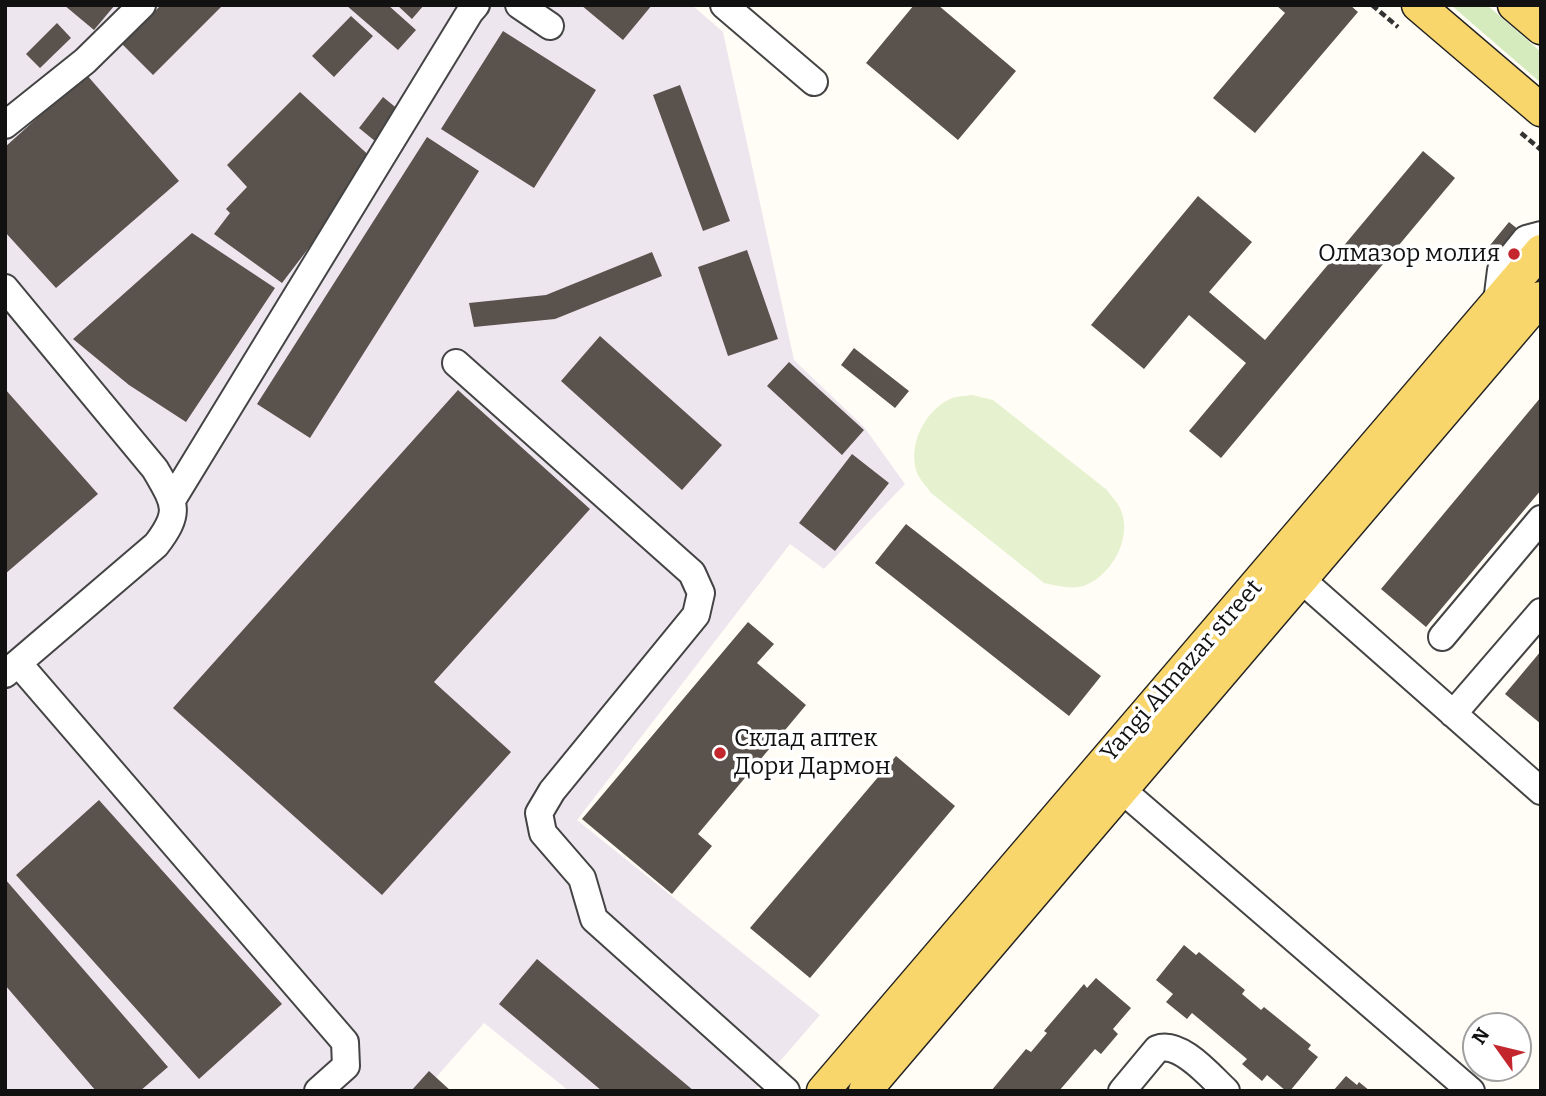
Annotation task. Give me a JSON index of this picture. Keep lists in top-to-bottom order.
{
  "streets": {
    "main road": ["Yangi Almazar street"]
  },
  "places": ["Олмазор молия", "Склад аптек Дори Дармон"],
  "north": "top left"
}
